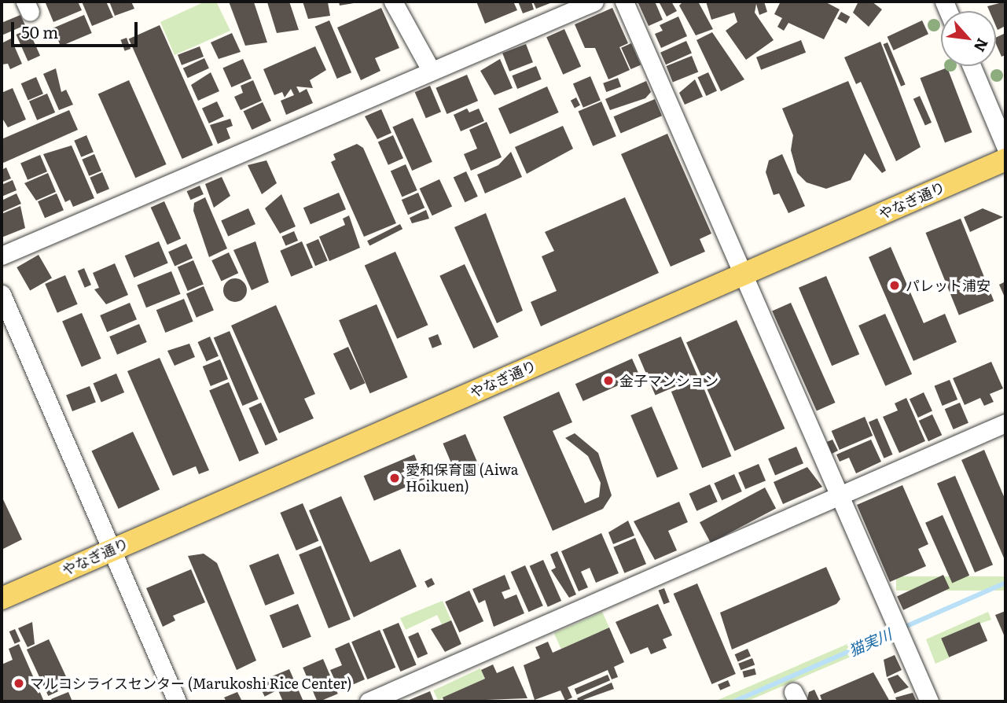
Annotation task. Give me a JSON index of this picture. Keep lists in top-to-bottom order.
{
  "streets": {
    "main road": ["やなぎ通り"]
  },
  "water": ["猫実川"],
  "places": [
    "パレット浦安",
    "金子マンション",
    "愛和保育園 (Aiwa Hoikuen)",
    "マルコシライスセンター (Marukoshi Rice Center)"
  ],
  "scale_bar": "50 m",
  "north": "bottom right"
}
